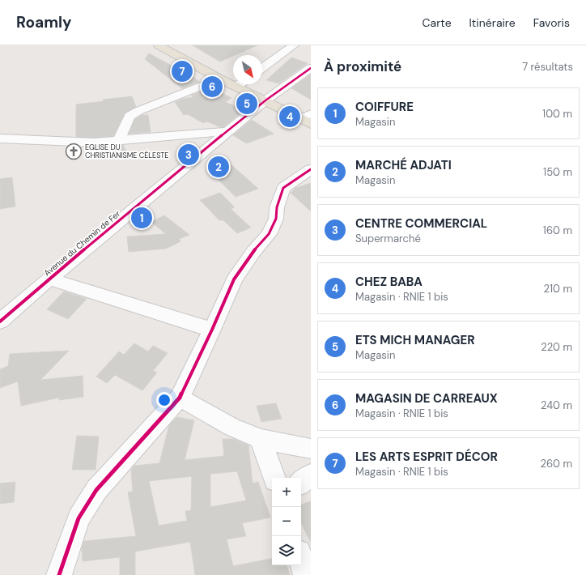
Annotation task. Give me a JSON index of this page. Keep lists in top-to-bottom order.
{
  "streets": {
    "street": ["Avenue du Chemin de Fer"]
  },
  "places": {
    "church": ["EGLISE DU CHRISTIANISME CÉLESTE"]
  },
  "north": "bottom right",
  "page": {
    "header": "Roamly",
    "nav": ["Carte", "Itinéraire", "Favoris"],
    "heading": ["À proximité", "7 résultats"],
    "pins": [
      "7",
      "6",
      "5",
      "4",
      "3",
      "2",
      "1"
    ],
    "list": [
      {
        "mark": "1",
        "name": "COIFFURE",
        "note": "Magasin",
        "value": "100 m"
      },
      {
        "mark": "2",
        "name": "MARCHÉ ADJATI",
        "note": "Magasin",
        "value": "150 m"
      },
      {
        "mark": "3",
        "name": "CENTRE COMMERCIAL",
        "note": "Supermarché",
        "value": "160 m"
      },
      {
        "mark": "4",
        "name": "CHEZ BABA",
        "note": "Magasin · RNIE 1 bis",
        "value": "210 m"
      },
      {
        "mark": "5",
        "name": "ETS MICH MANAGER",
        "note": "Magasin",
        "value": "220 m"
      },
      {
        "mark": "6",
        "name": "MAGASIN DE CARREAUX",
        "note": "Magasin · RNIE 1 bis",
        "value": "240 m"
      },
      {
        "mark": "7",
        "name": "LES ARTS ESPRIT DÉCOR",
        "note": "Magasin · RNIE 1 bis",
        "value": "260 m"
      }
    ],
    "map_buttons": ["+", "−"]
  }
}
